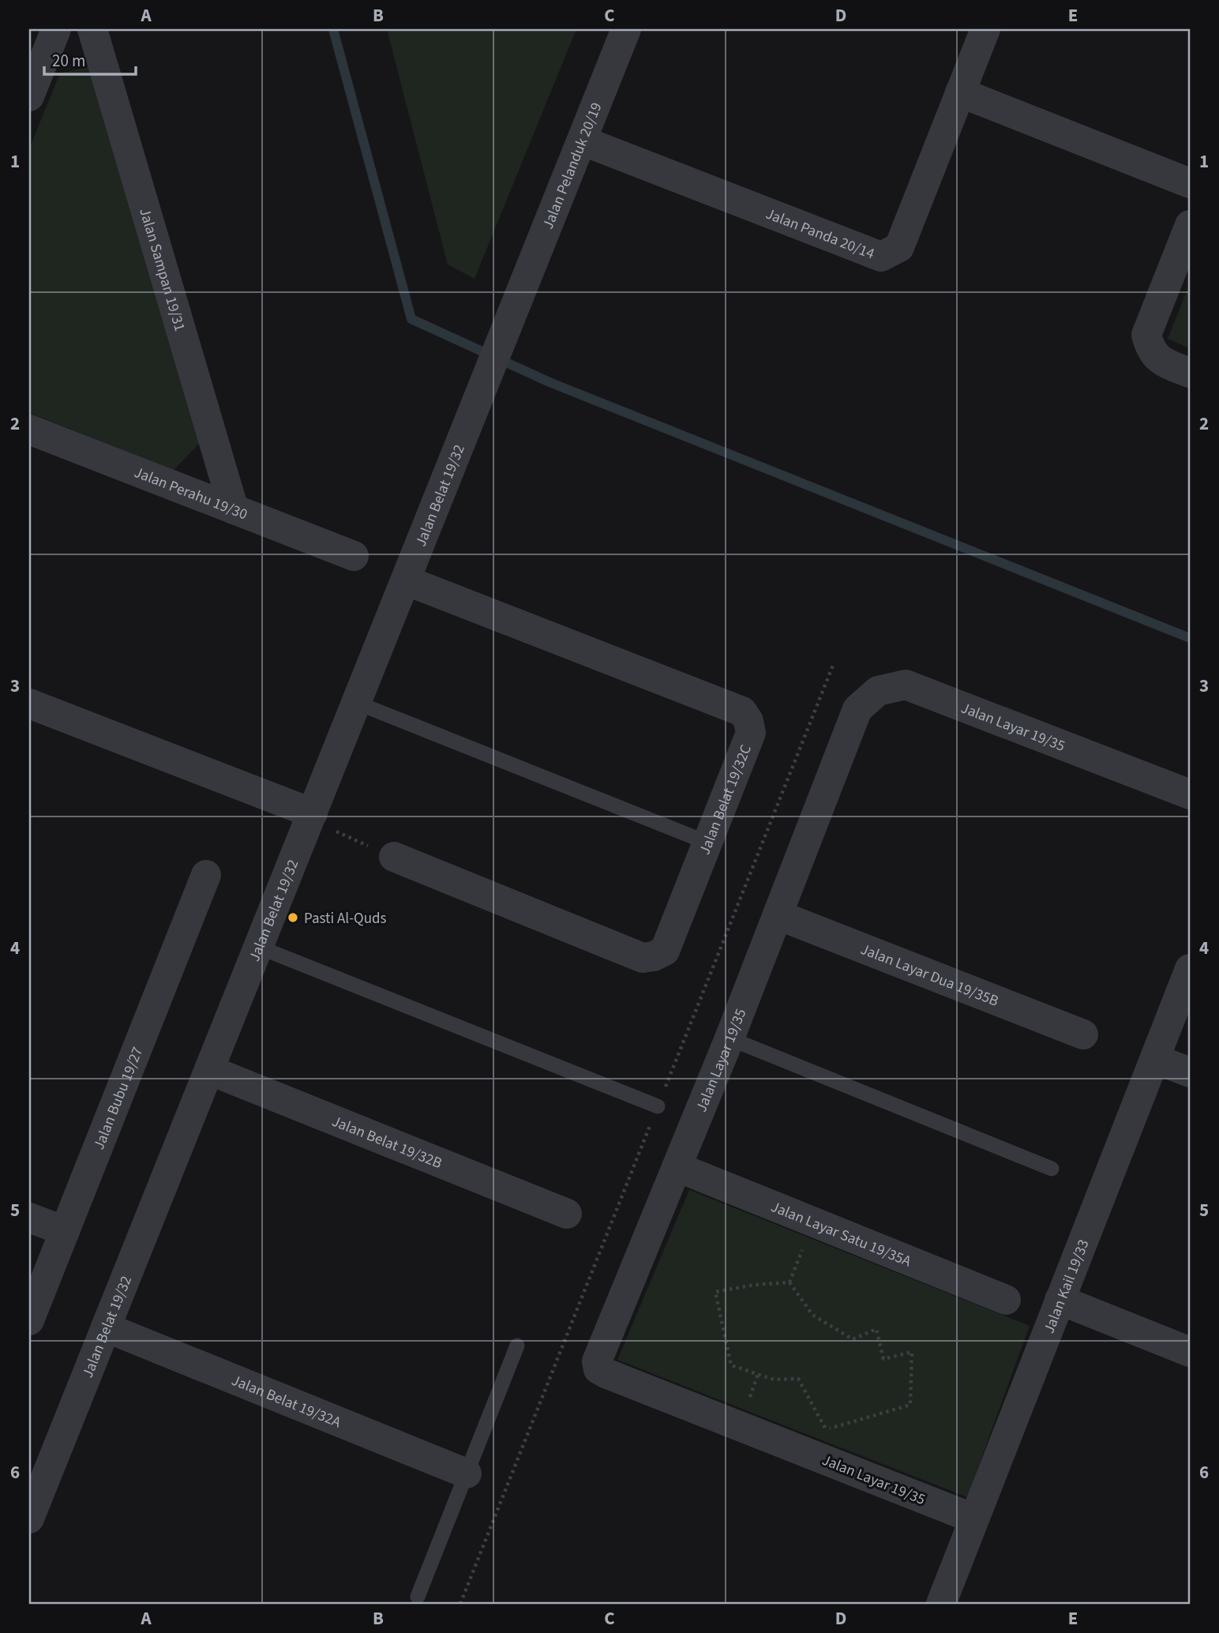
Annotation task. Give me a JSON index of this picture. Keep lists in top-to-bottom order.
{
  "streets": {
    "street": [
      "Jalan Pelanduk 20/19",
      "Jalan Panda 20/14",
      "Jalan Sampan 19/31",
      "Jalan Perahu 19/30",
      "Jalan Belat 19/32",
      "Jalan Layar 19/35",
      "Jalan Belat 19/32C",
      "Jalan Layar Dua 19/35B",
      "Jalan Bubu 19/27",
      "Jalan Belat 19/32B",
      "Jalan Layar Satu 19/35A",
      "Jalan Kail 19/33",
      "Jalan Belat 19/32A"
    ]
  },
  "crossings": [
    ["Jalan Pelanduk 20/19", "Jalan Panda 20/14"],
    ["Jalan Pelanduk 20/19", "Jalan Belat 19/32"],
    ["Jalan Sampan 19/31", "Jalan Perahu 19/30"],
    ["Jalan Belat 19/32", "Jalan Belat 19/32C"],
    ["Jalan Belat 19/32", "Jalan Belat 19/32B"],
    ["Jalan Belat 19/32", "Jalan Belat 19/32A"],
    ["Jalan Layar 19/35", "Jalan Layar Dua 19/35B"],
    ["Jalan Layar 19/35", "Jalan Layar Satu 19/35A"],
    ["Jalan Layar 19/35", "Jalan Kail 19/33"]
  ],
  "places": ["Pasti Al-Quds"],
  "scale_bar": "20 m",
  "grid": {
    "columns": [
      "A",
      "B",
      "C",
      "D",
      "E"
    ],
    "rows": [
      "1",
      "2",
      "3",
      "4",
      "5",
      "6"
    ]
  }
}
